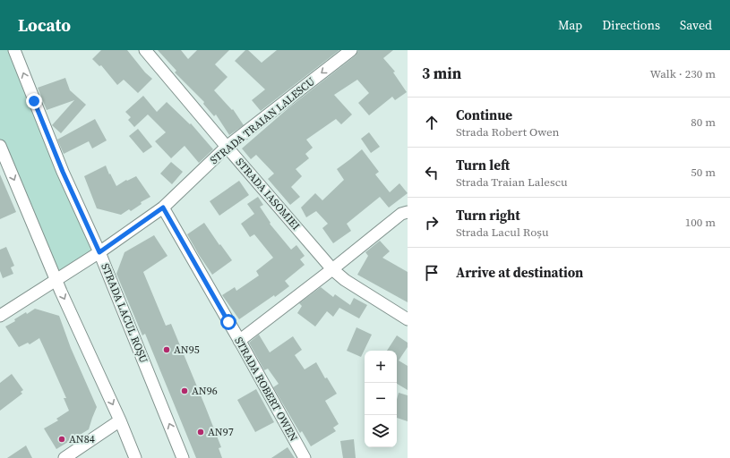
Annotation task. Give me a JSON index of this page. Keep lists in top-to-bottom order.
{
  "streets": {
    "street": [
      "STRADA TRAIAN LALESCU",
      "STRADA IASOMIEI",
      "STRADA LACUL ROȘU",
      "STRADA ROBERT OWEN"
    ]
  },
  "crossings": [
    ["STRADA TRAIAN LALESCU", "STRADA IASOMIEI"],
    ["STRADA TRAIAN LALESCU", "STRADA LACUL ROȘU"],
    ["STRADA TRAIAN LALESCU", "STRADA ROBERT OWEN"]
  ],
  "one_way": ["STRADA TRAIAN LALESCU"],
  "places": [
    "AN95",
    "AN96",
    "AN97",
    "AN84"
  ],
  "page": {
    "header": "Locato",
    "nav": ["Map", "Directions", "Saved"],
    "heading": ["3 min", "Walk · 230 m"],
    "list": [
      ["Continue", "Strada Robert Owen", "80 m"],
      ["Turn left", "Strada Traian Lalescu", "50 m"],
      ["Turn right", "Strada Lacul Roșu", "100 m"],
      "Arrive at destination"
    ],
    "map_buttons": ["+", "−"]
  }
}
